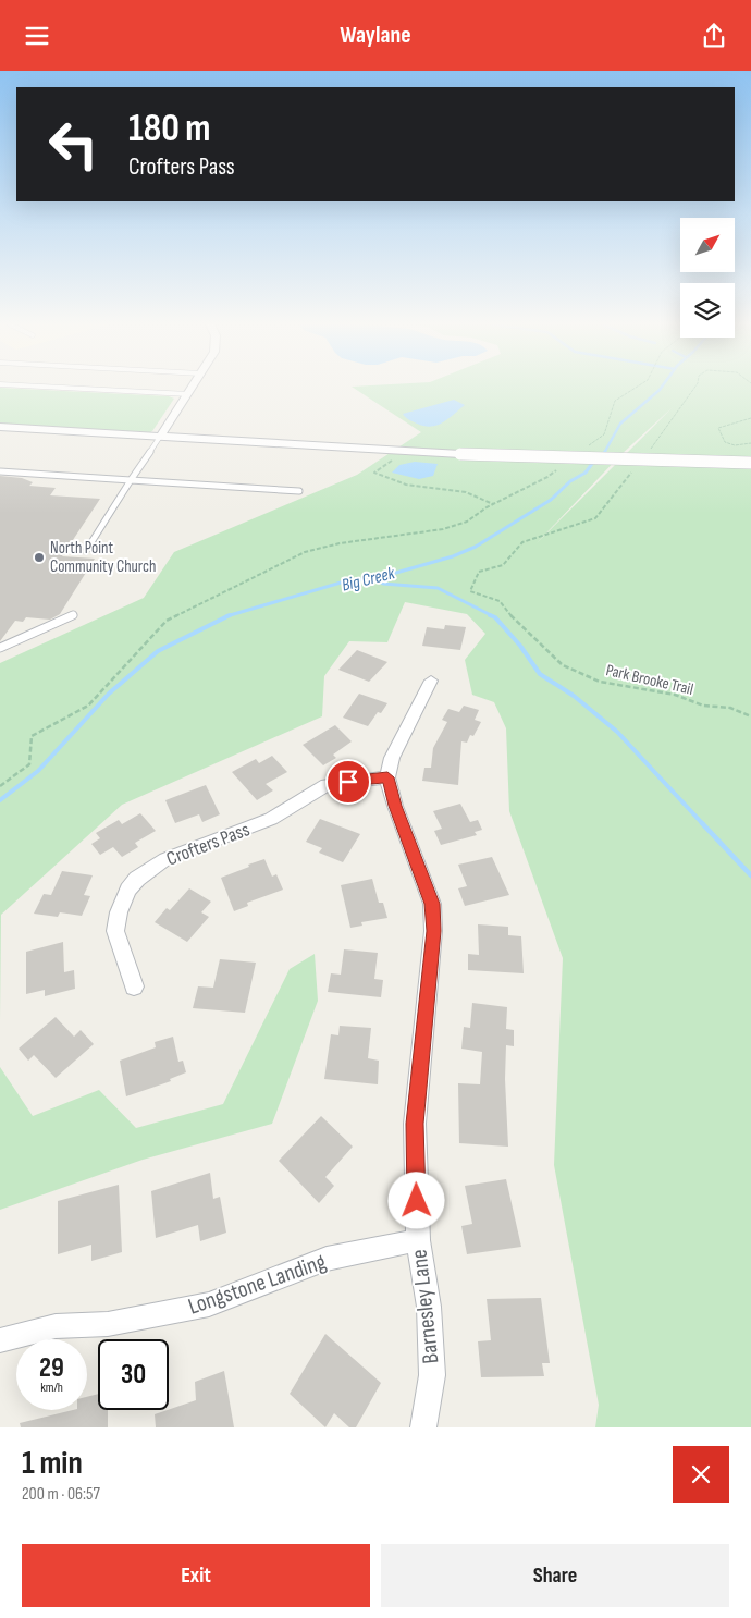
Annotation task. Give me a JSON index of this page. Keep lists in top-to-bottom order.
{
  "streets": {
    "street": ["Crofters Pass", "Longstone Landing", "Barnesley Lane"],
    "path": ["Park Brooke Trail"]
  },
  "crossings": [
    ["Crofters Pass", "Barnesley Lane"],
    ["Longstone Landing", "Barnesley Lane"]
  ],
  "water": ["Big Creek"],
  "places": ["North Point Community Church"],
  "north": "top right",
  "page": {
    "header": "Waylane",
    "turn": ["180 m", "Crofters Pass"],
    "speed": "29 km/h",
    "limit": "30",
    "heading": ["1 min", "200 m · 06:57"],
    "buttons": ["Exit", "Share"]
  }
}
